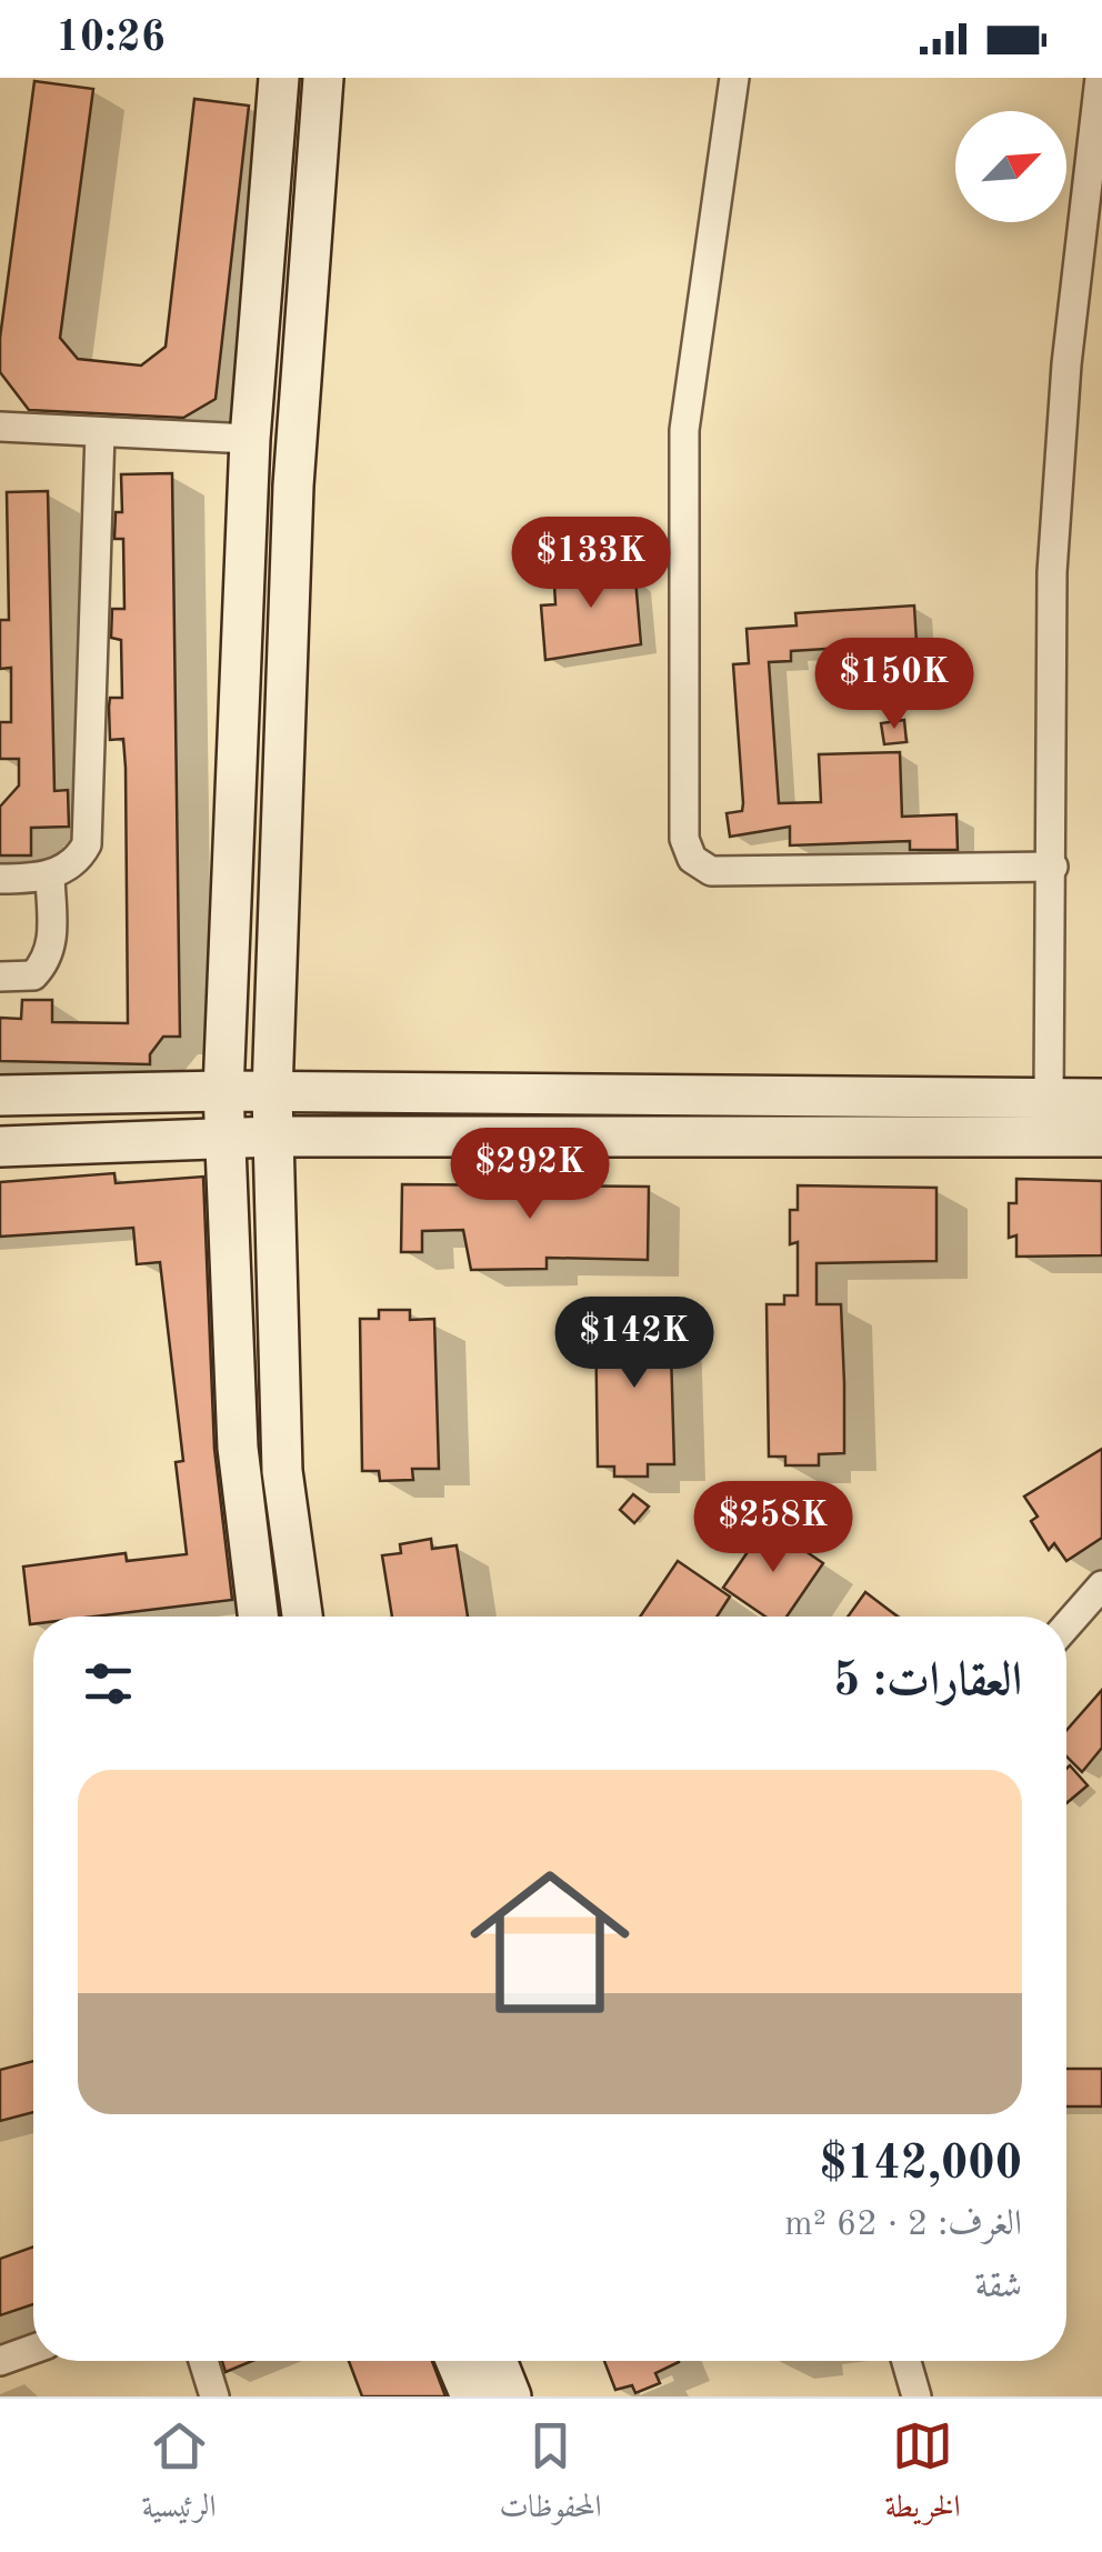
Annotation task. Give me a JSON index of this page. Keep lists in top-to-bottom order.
{
  "north": "top right",
  "page": {
    "status": "10:26",
    "price": [
      "$133K",
      "$150K",
      "$292K",
      "$142K",
      "$258K"
    ],
    "heading": "العقارات: 5",
    "list": [
      {
        "name": "$142,000",
        "note": "الغرف: 2 · 62 m² · شقة"
      }
    ],
    "tabs": ["الخريطة", "المحفوظات", "الرئيسية"]
  }
}
